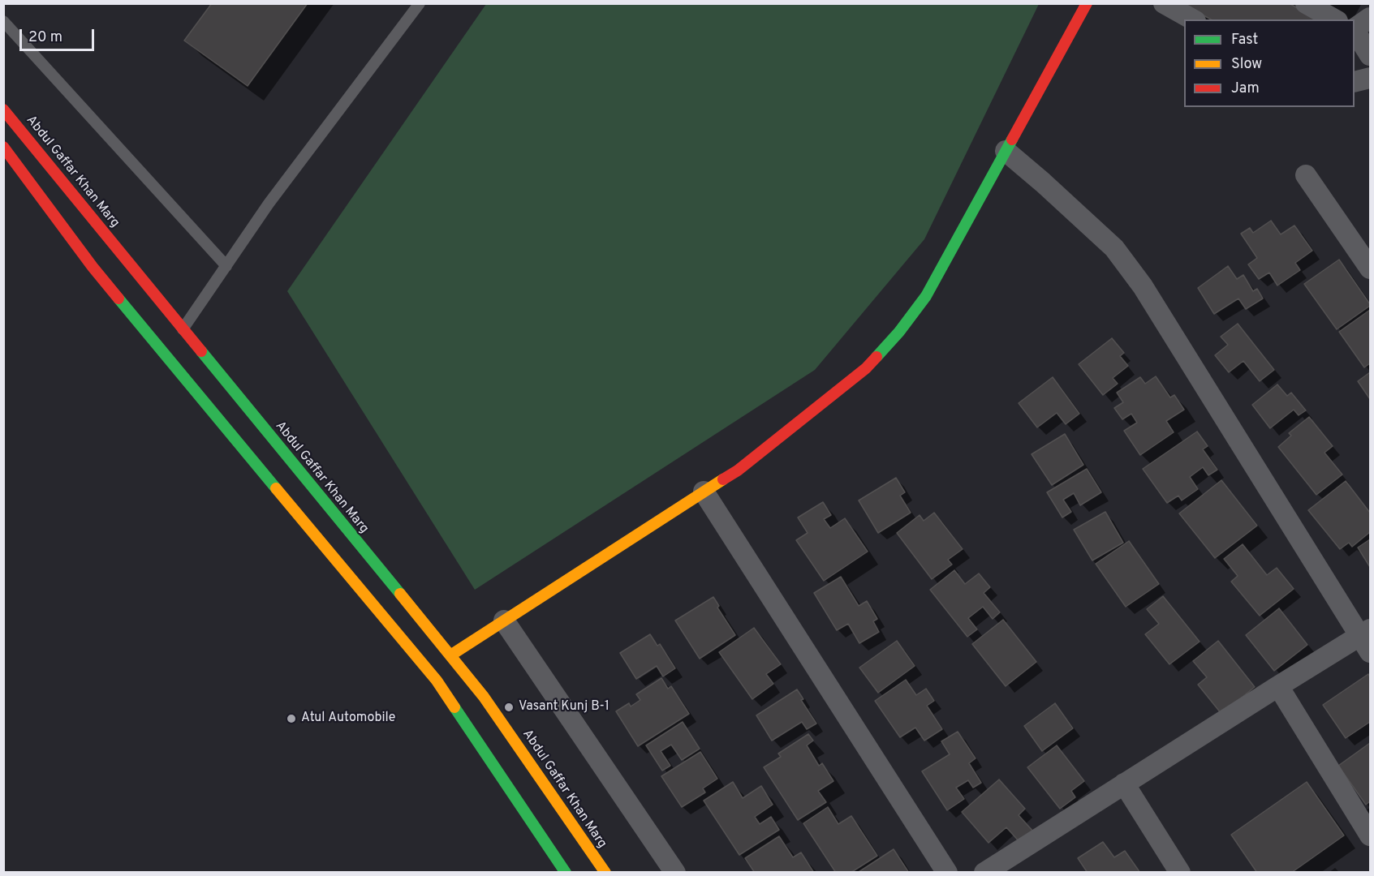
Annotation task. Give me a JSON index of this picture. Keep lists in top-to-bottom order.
{
  "streets": {
    "main road": ["Abdul Gaffar Khan Marg"]
  },
  "places": ["Vasant Kunj B-1", "Atul Automobile"],
  "legend": ["Fast", "Slow", "Jam"],
  "scale_bar": "20 m"
}
